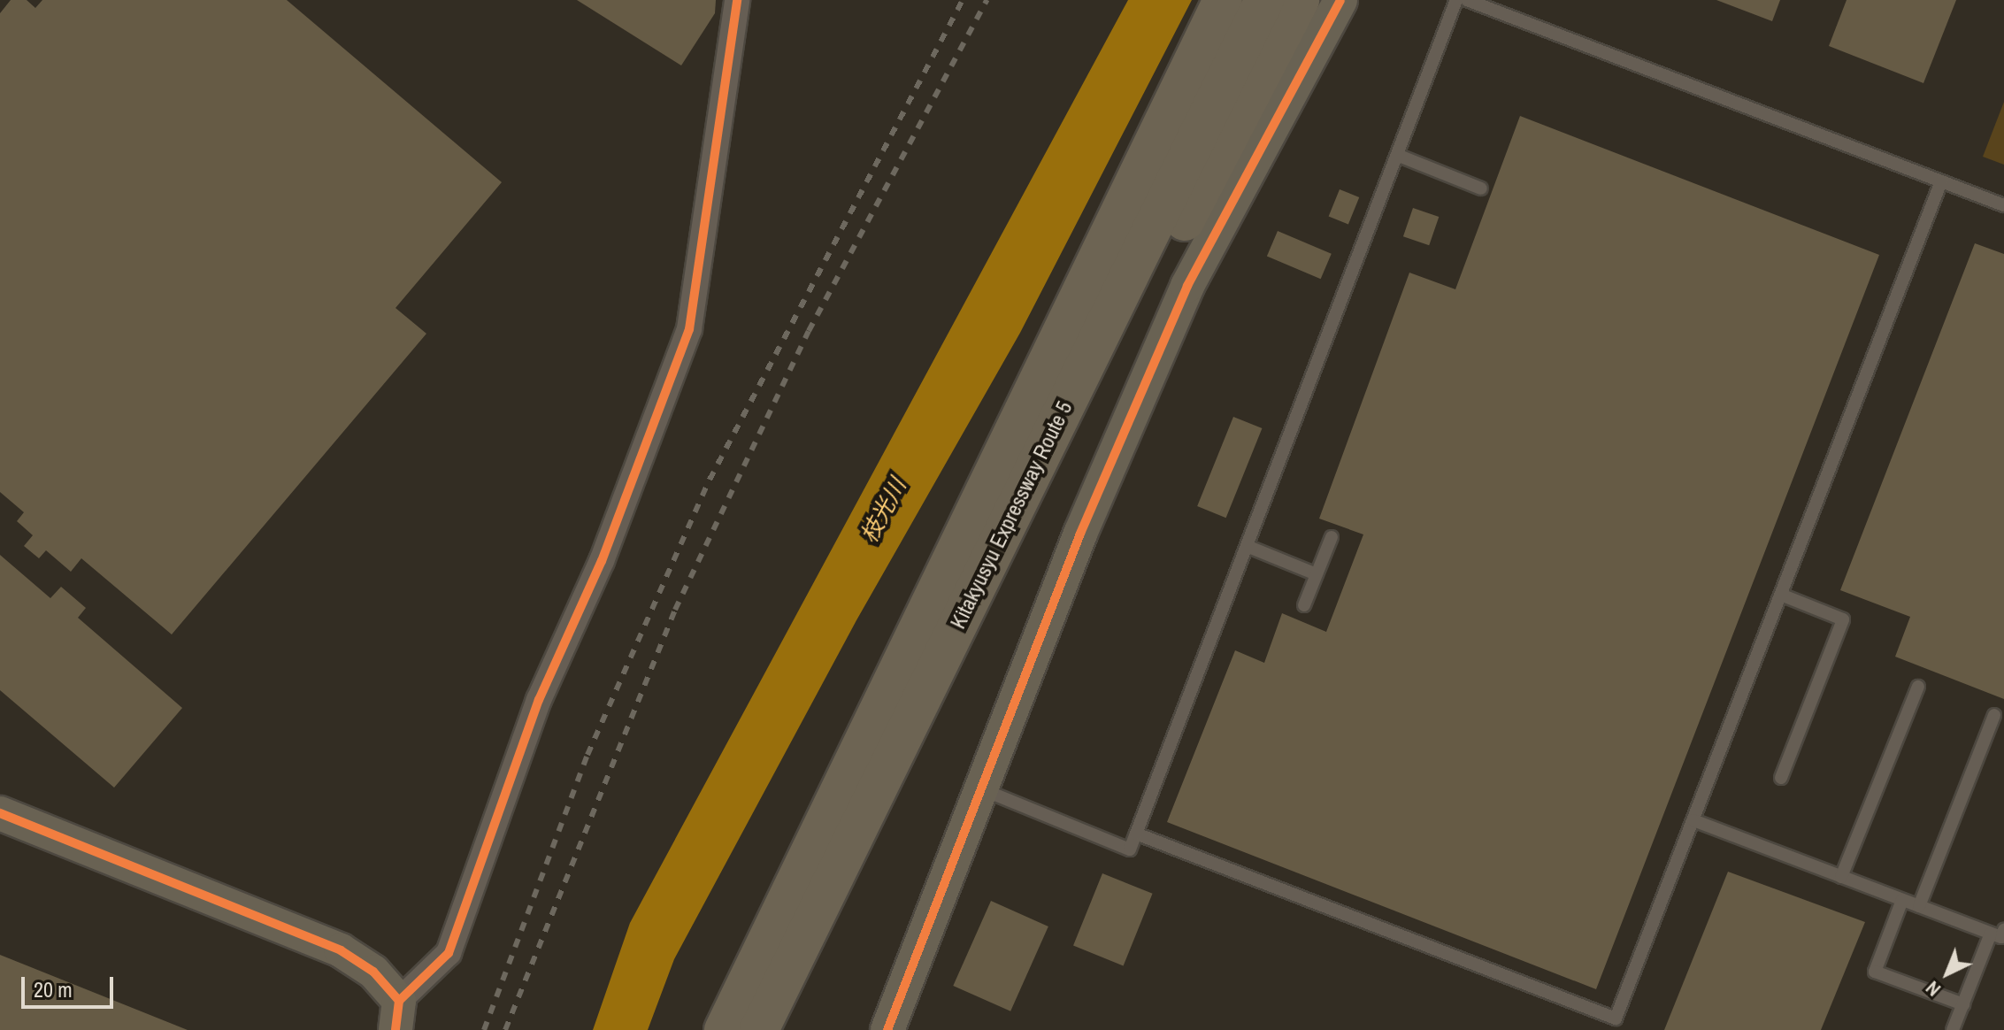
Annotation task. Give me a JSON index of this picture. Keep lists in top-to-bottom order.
{
  "streets": {
    "highway": ["Kitakyusyu Expressway Route 5"]
  },
  "water": ["枝光川"],
  "scale_bar": "20 m",
  "north": "bottom left"
}
